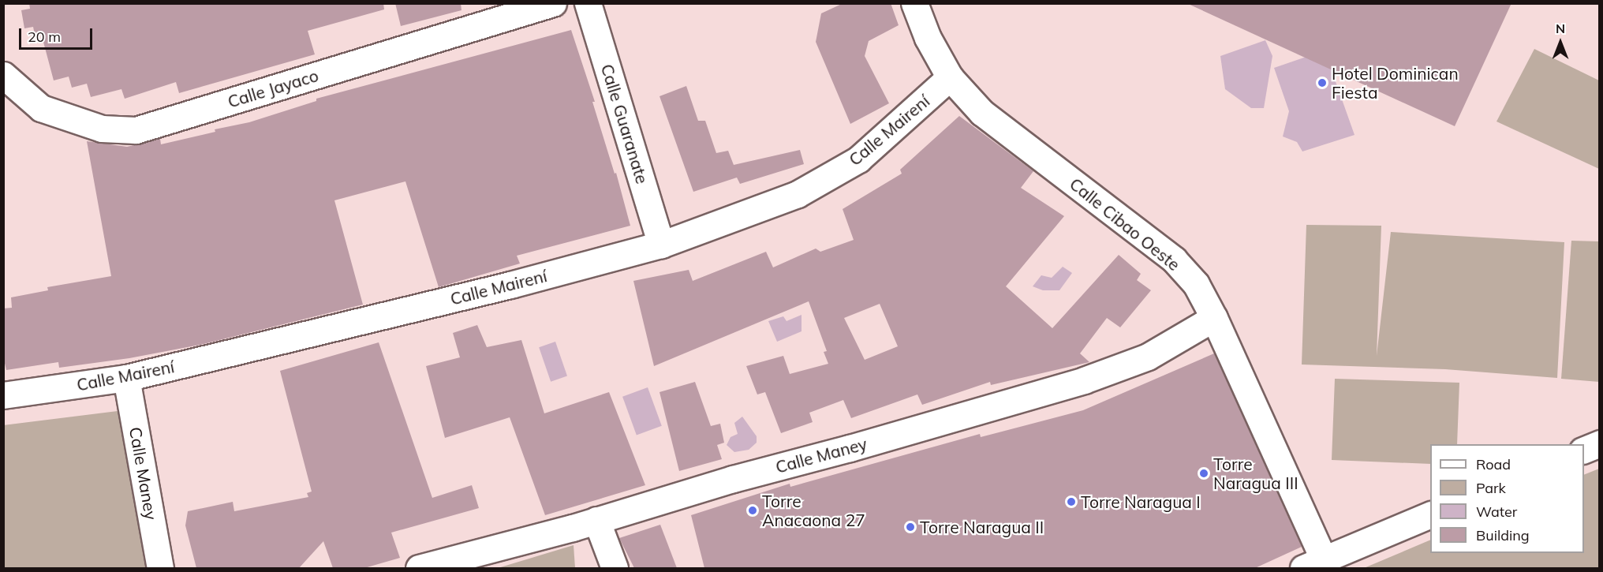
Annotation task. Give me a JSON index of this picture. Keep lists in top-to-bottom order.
{
  "streets": {
    "street": [
      "Calle Jayaco",
      "Calle Guaranate",
      "Calle Mairení",
      "Calle Cibao Oeste",
      "Calle Maney"
    ]
  },
  "crossings": [
    ["Calle Guaranate", "Calle Mairení"],
    ["Calle Mairení", "Calle Cibao Oeste"],
    ["Calle Mairení", "Calle Maney"],
    ["Calle Cibao Oeste", "Calle Maney"]
  ],
  "places": [
    "Hotel Dominican Fiesta",
    "Torre Naragua III",
    "Torre Naragua I",
    "Torre Anacaona 27",
    "Torre Naragua II"
  ],
  "legend": [
    "Road",
    "Park",
    "Water",
    "Building"
  ],
  "scale_bar": "20 m",
  "north": "top"
}
